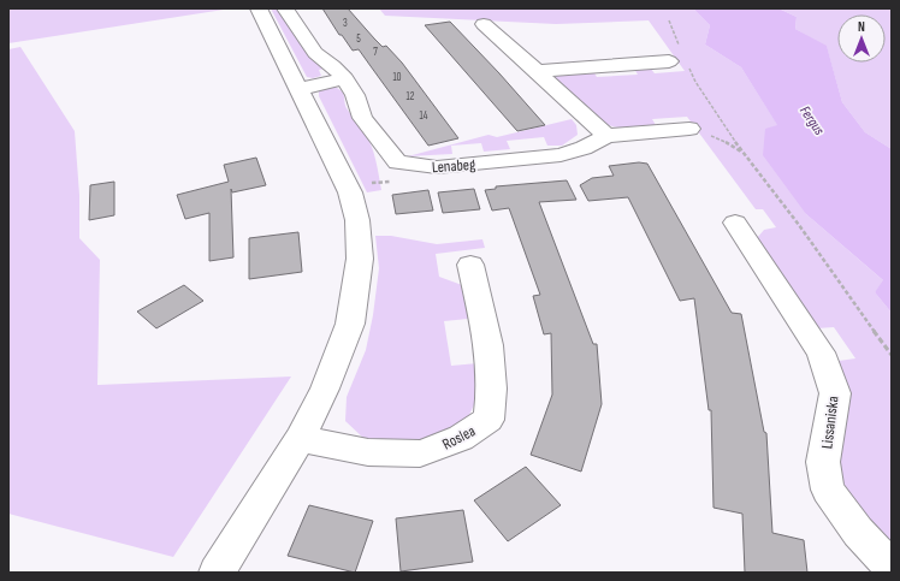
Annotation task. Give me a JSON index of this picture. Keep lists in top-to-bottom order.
{
  "streets": {
    "street": ["Lenabeg", "Lissaniska", "Roslea"]
  },
  "water": ["Fergus"],
  "house_numbers": [
    "3",
    "5",
    "7",
    "10",
    "12",
    "14"
  ],
  "north": "top"
}
